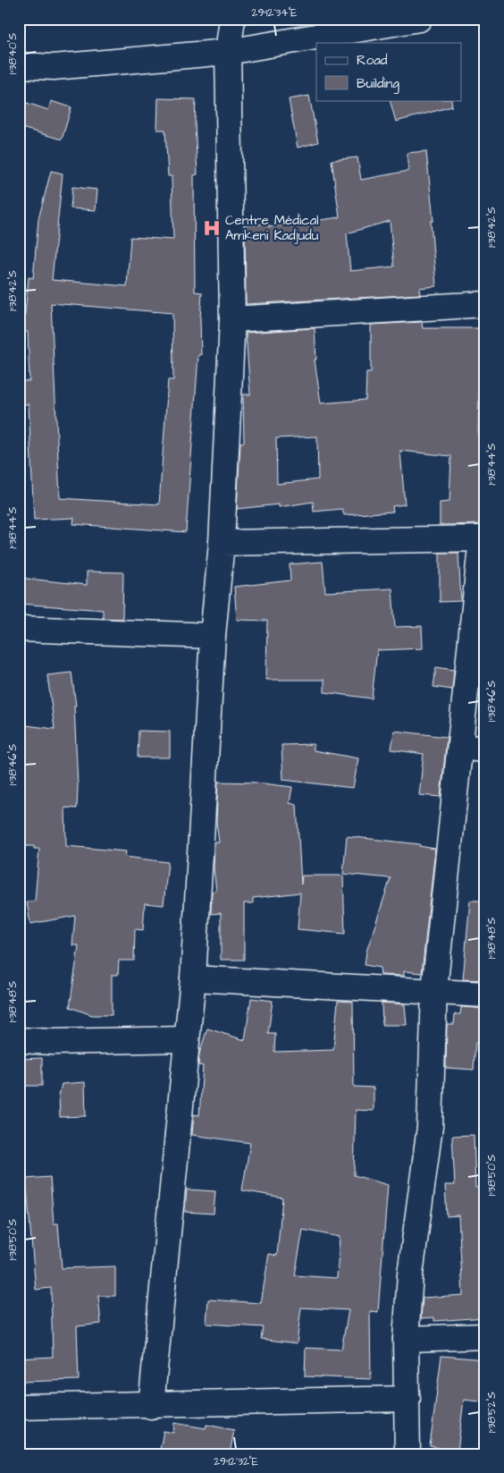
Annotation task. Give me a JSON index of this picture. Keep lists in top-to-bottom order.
{
  "places": {
    "hospital": ["Centre Médical Amkeni Kadjudu"]
  },
  "legend": ["Road", "Building"],
  "coordinates": [
    "29°12'34\"E",
    "1°38'40\"S",
    "1°38'42\"S",
    "1°38'44\"S",
    "1°38'46\"S",
    "1°38'48\"S",
    "1°38'50\"S",
    "1°38'52\"S",
    "29°12'32\"E"
  ]
}
